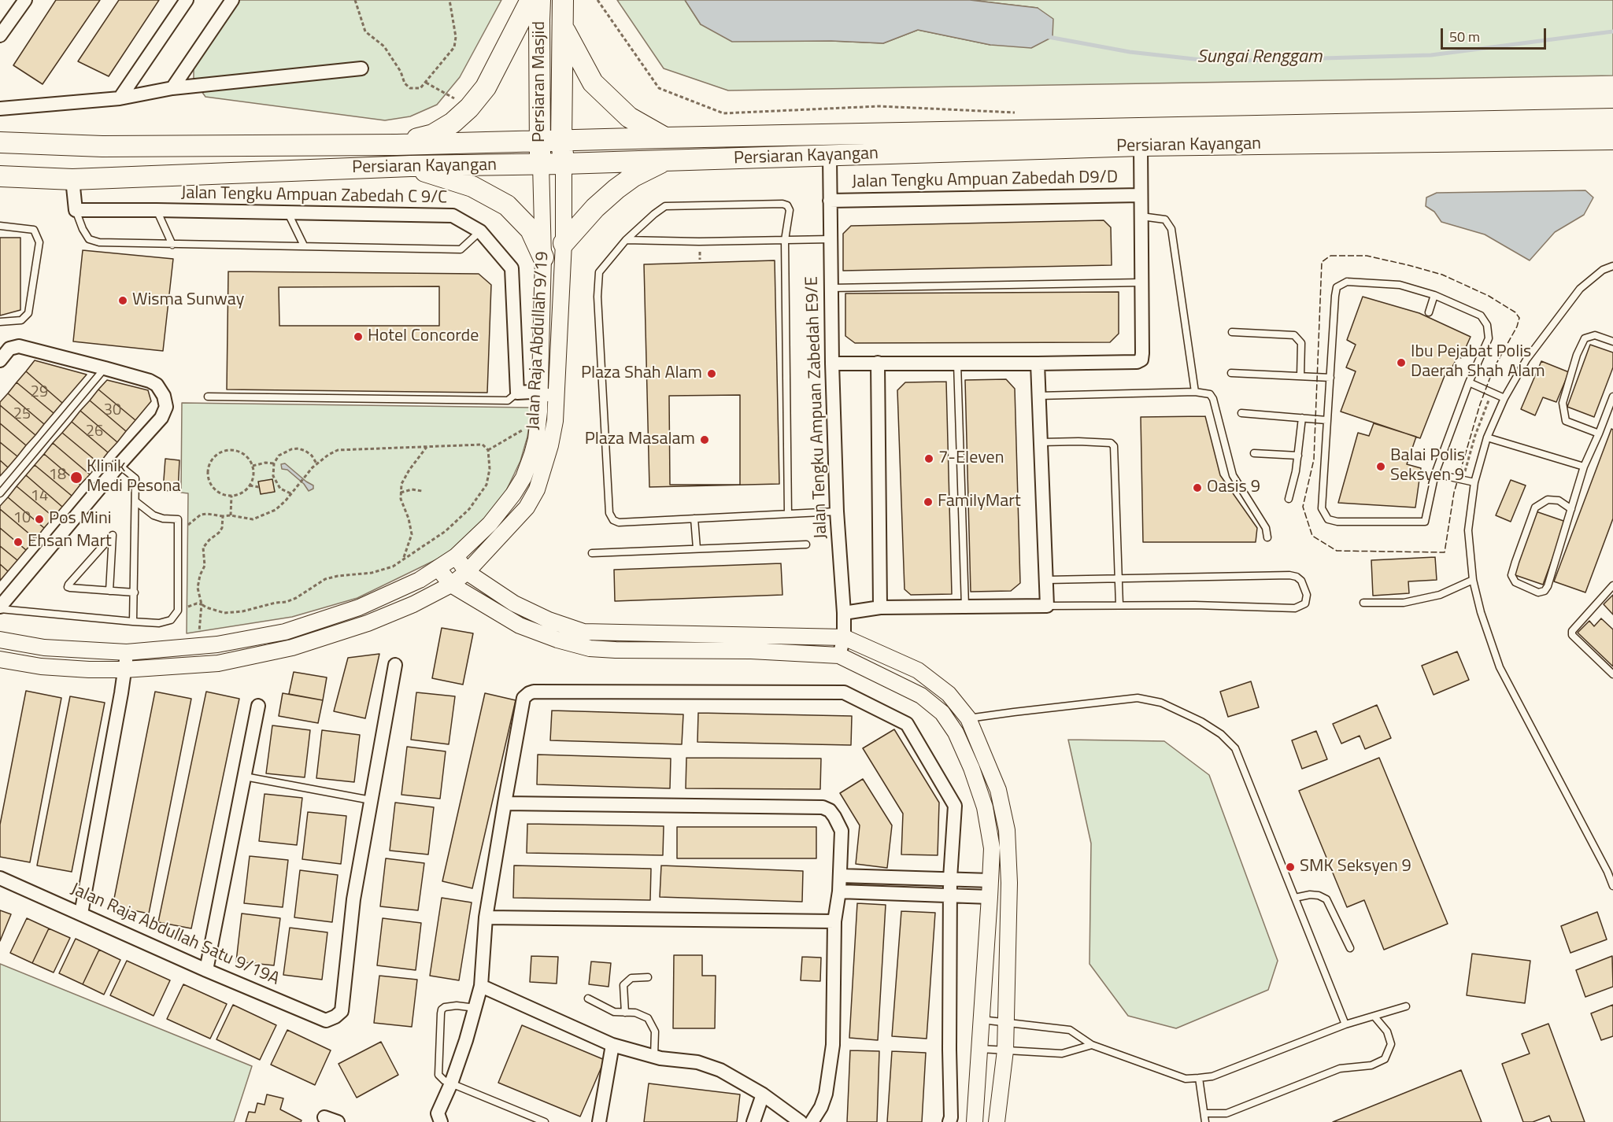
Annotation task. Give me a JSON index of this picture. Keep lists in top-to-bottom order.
{
  "streets": {
    "main road": ["Persiaran Masjid", "Persiaran Kayangan"],
    "street": [
      "Jalan Tengku Ampuan Zabedah D9/D",
      "Jalan Tengku Ampuan Zabedah C 9/C",
      "Jalan Raja Abdullah 9/19",
      "Jalan Tengku Ampuan Zabedah E9/E",
      "Jalan Raja Abdullah Satu 9/19A"
    ]
  },
  "crossings": [
    ["Persiaran Masjid", "Persiaran Kayangan"],
    ["Persiaran Masjid", "Jalan Raja Abdullah 9/19"],
    ["Persiaran Kayangan", "Jalan Raja Abdullah 9/19"],
    ["Persiaran Kayangan", "Jalan Tengku Ampuan Zabedah E9/E"],
    ["Jalan Tengku Ampuan Zabedah D9/D", "Jalan Tengku Ampuan Zabedah E9/E"]
  ],
  "water": ["Sungai Renggam"],
  "places": [
    "Wisma Sunway",
    "Hotel Concorde",
    "Ibu Pejabat Polis Daerah Shah Alam",
    "Plaza Shah Alam",
    "Plaza Masalam",
    "7-Eleven",
    "Balai Polis Seksyen 9",
    "Klinik Medi Pesona",
    "Oasis 9",
    "FamilyMart",
    "Pos Mini",
    "Ehsan Mart",
    "SMK Seksyen 9"
  ],
  "house_numbers": [
    "29",
    "30",
    "25",
    "26",
    "18",
    "14",
    "10"
  ],
  "scale_bar": "50 m"
}
